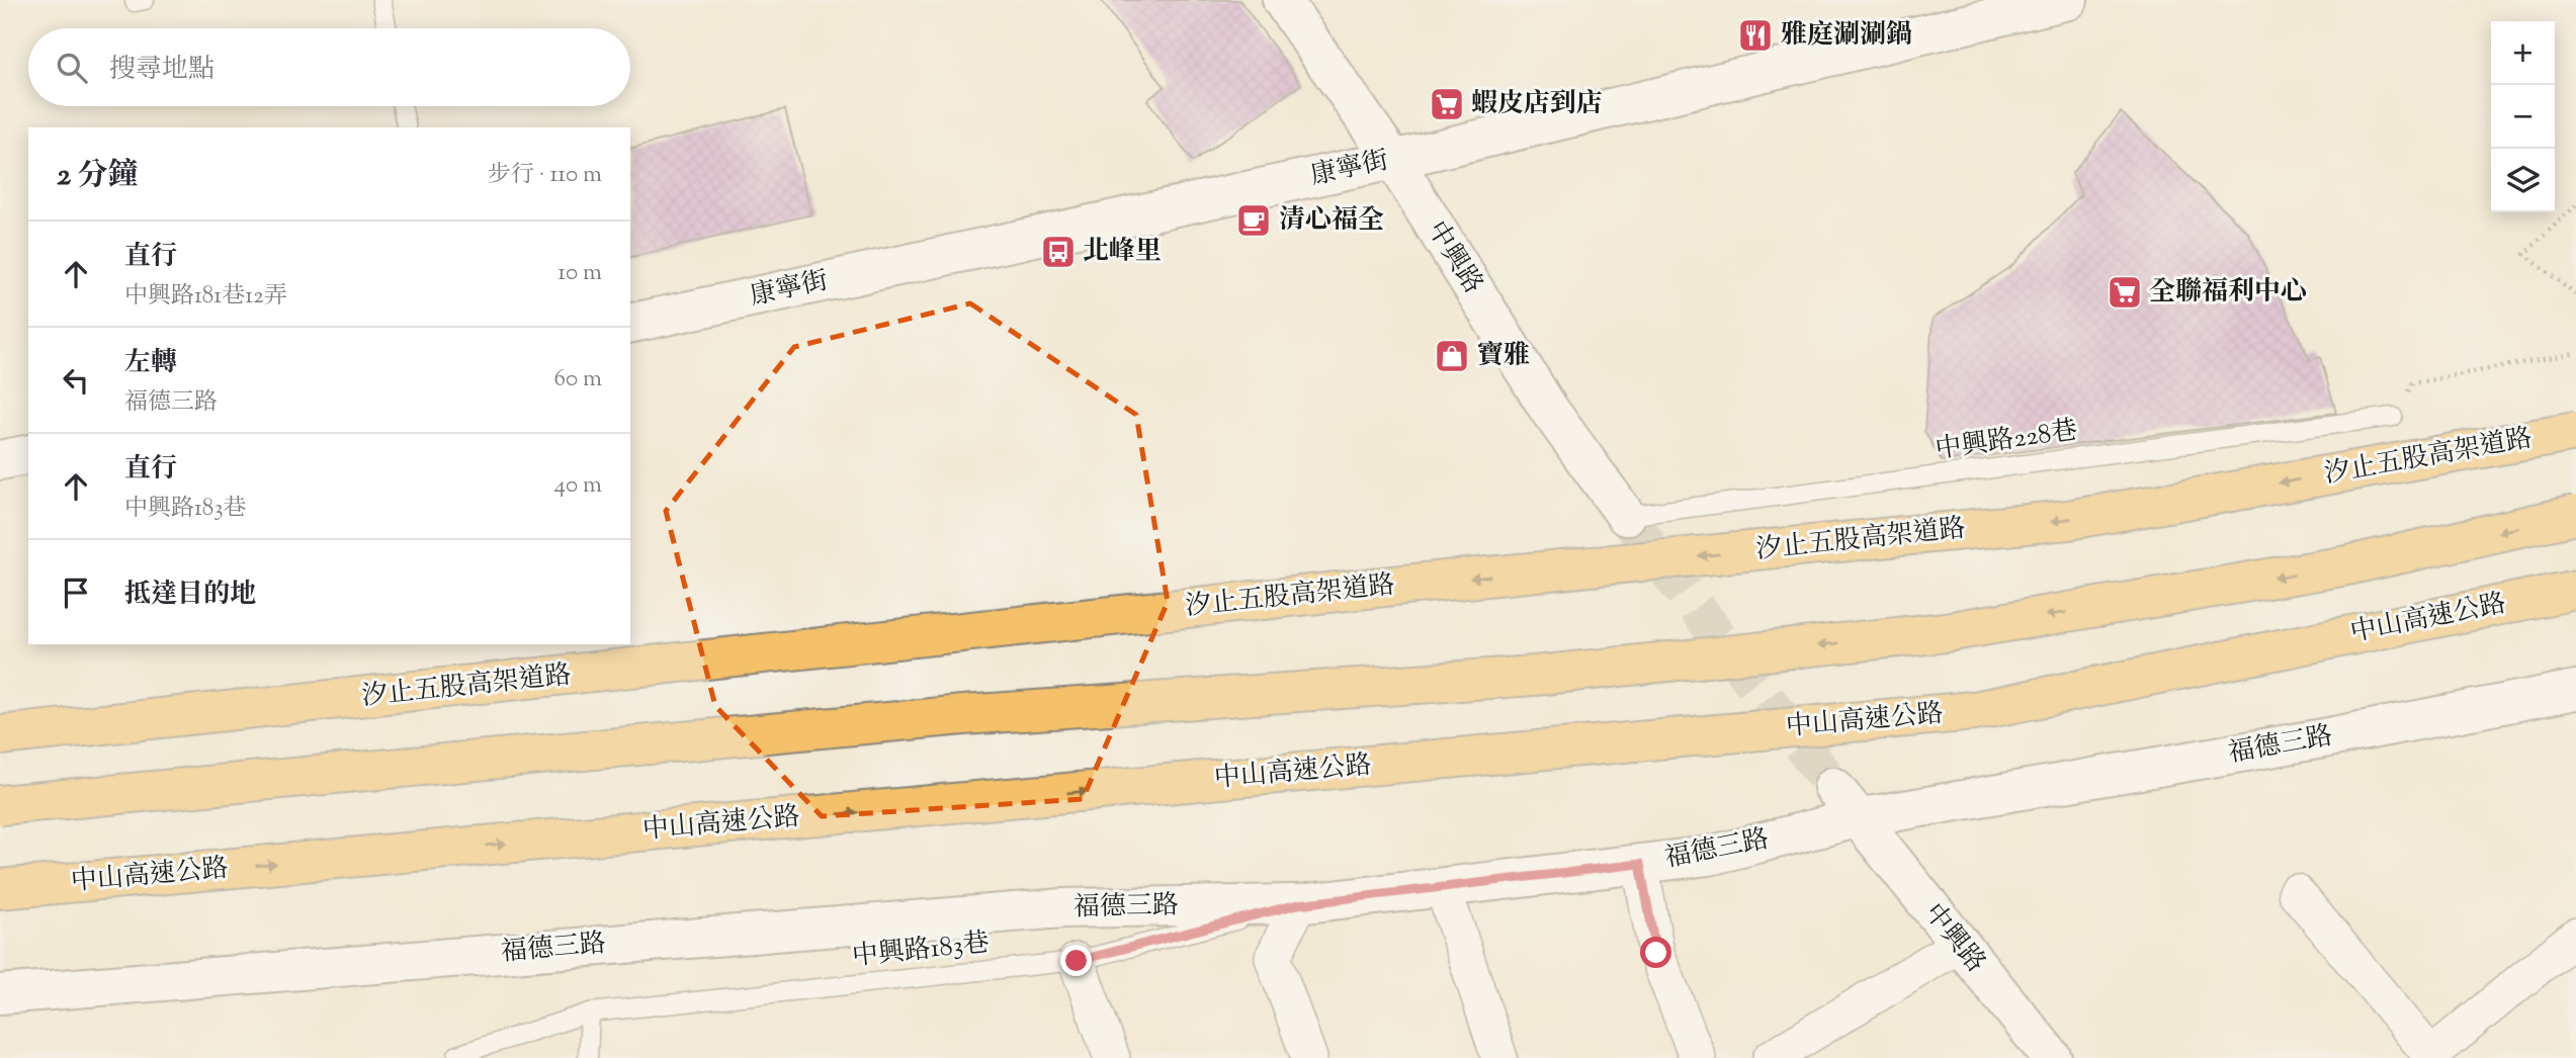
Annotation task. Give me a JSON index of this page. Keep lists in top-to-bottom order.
{
  "streets": {
    "highway": ["汐止五股高架道路", "中山高速公路"],
    "street": ["康寧街", "中興路", "福德三路"],
    "lane": ["中興路228巷", "中興路183巷"]
  },
  "crossings": [
    ["康寧街", "中興路"],
    ["中興路", "中興路228巷"],
    ["中興路", "福德三路"],
    ["福德三路", "中興路183巷"]
  ],
  "places": {
    "restaurant": ["雅庭涮涮鍋"],
    "supermarket": ["蝦皮店到店", "全聯福利中心"],
    "cafe": ["清心福全"],
    "bus stop": ["北峰里"],
    "shop": ["寶雅"]
  },
  "page": {
    "map_buttons": ["+", "−"],
    "search": "搜尋地點",
    "heading": ["2 分鐘", "步行 · 110 m"],
    "list": [
      ["直行", "中興路181巷12弄", "10 m"],
      ["左轉", "福德三路", "60 m"],
      ["直行", "中興路183巷", "40 m"],
      "抵達目的地"
    ]
  }
}
